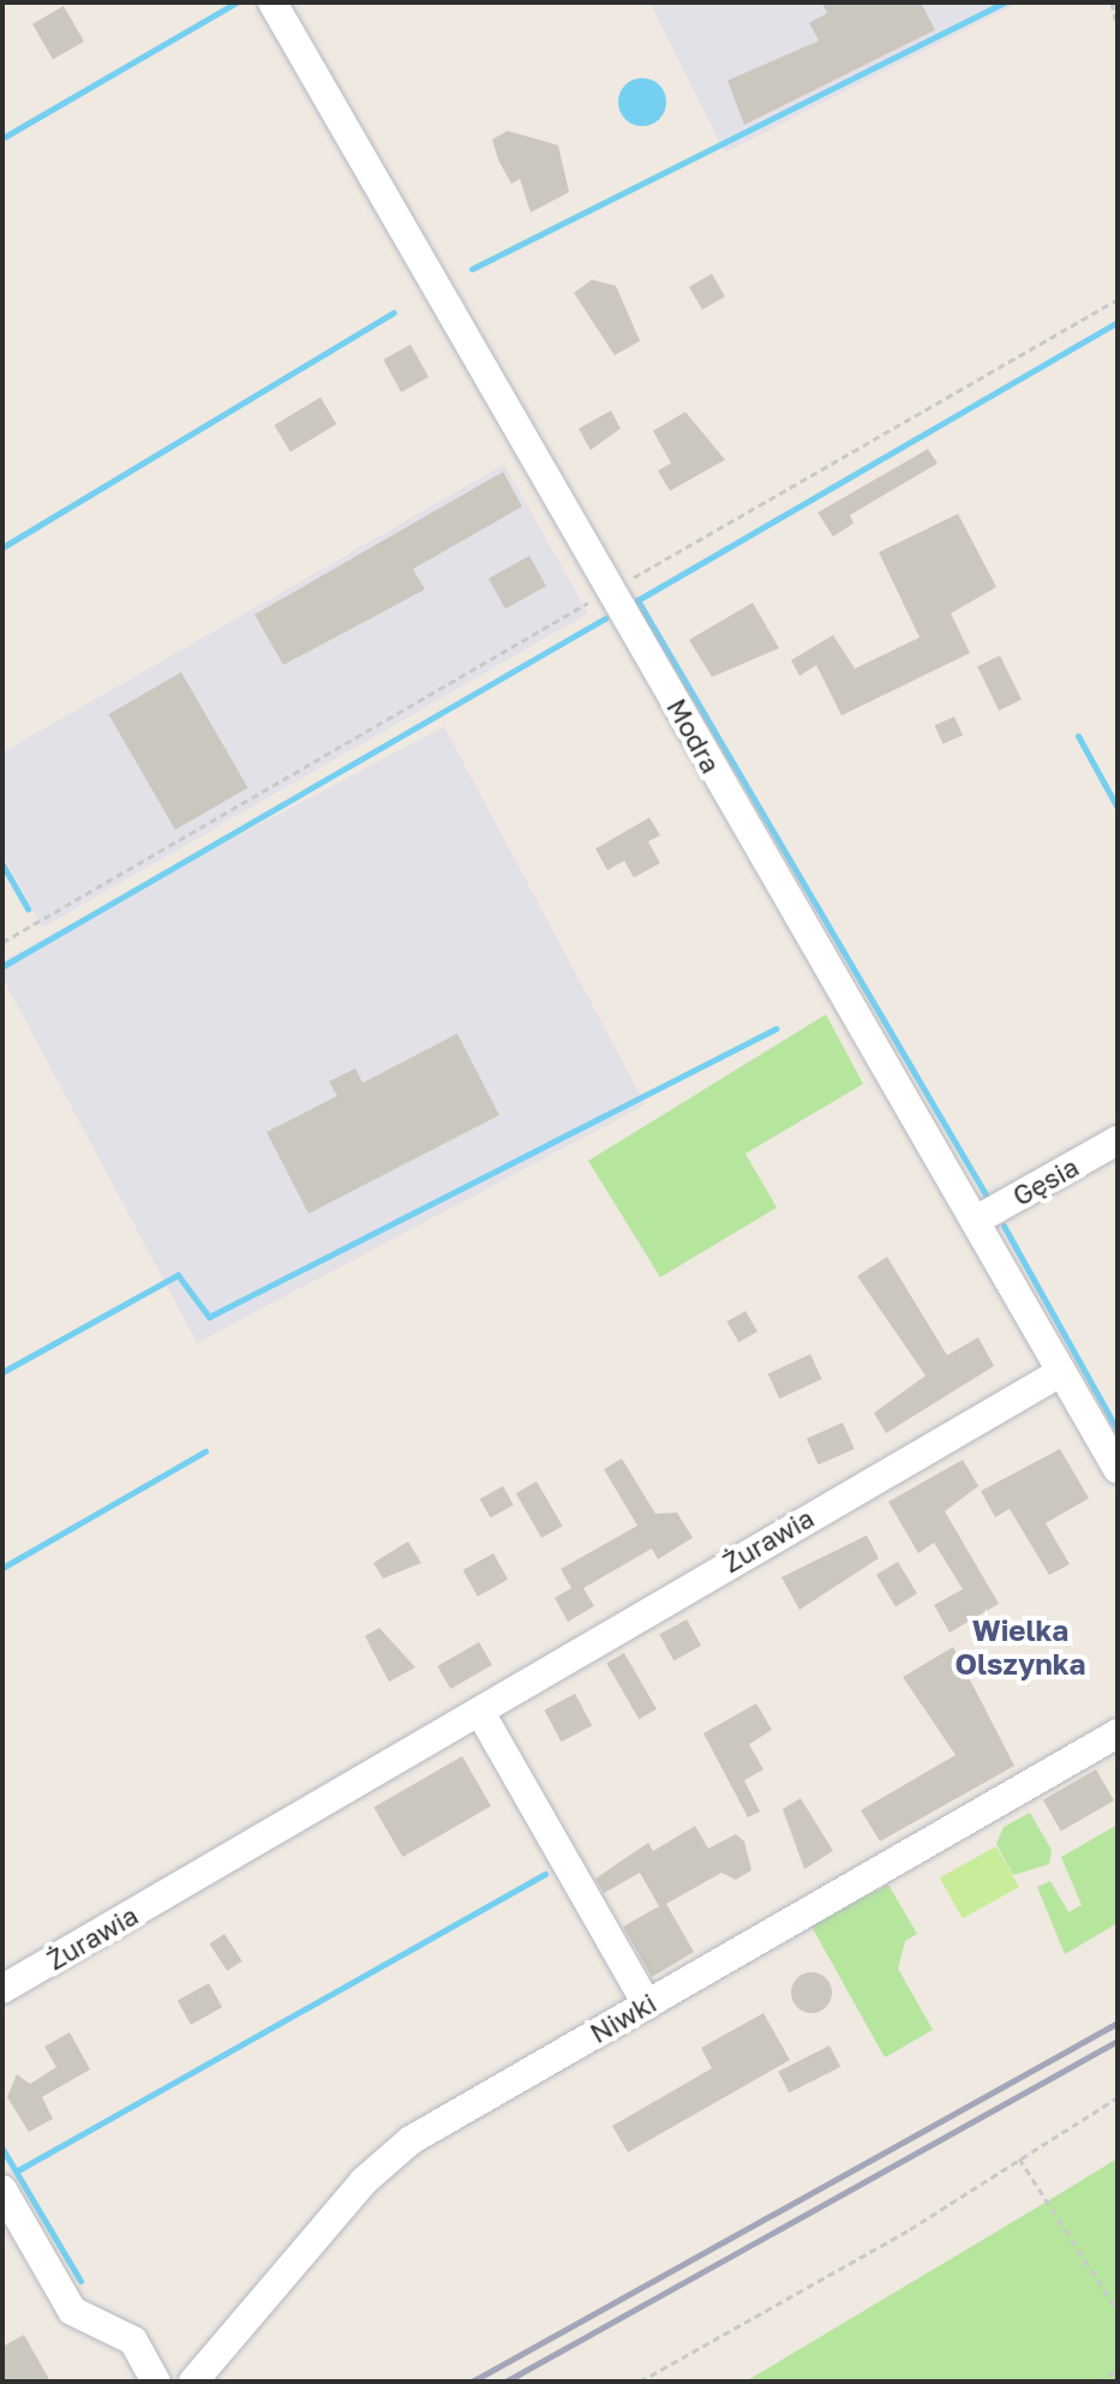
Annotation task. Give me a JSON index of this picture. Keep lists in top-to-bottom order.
{
  "streets": {
    "street": [
      "Modra",
      "Gęsia",
      "Żurawia",
      "Niwki"
    ]
  },
  "crossings": [
    ["Modra", "Gęsia"],
    ["Modra", "Żurawia"]
  ],
  "districts": ["Wielka Olszynka"]
}
